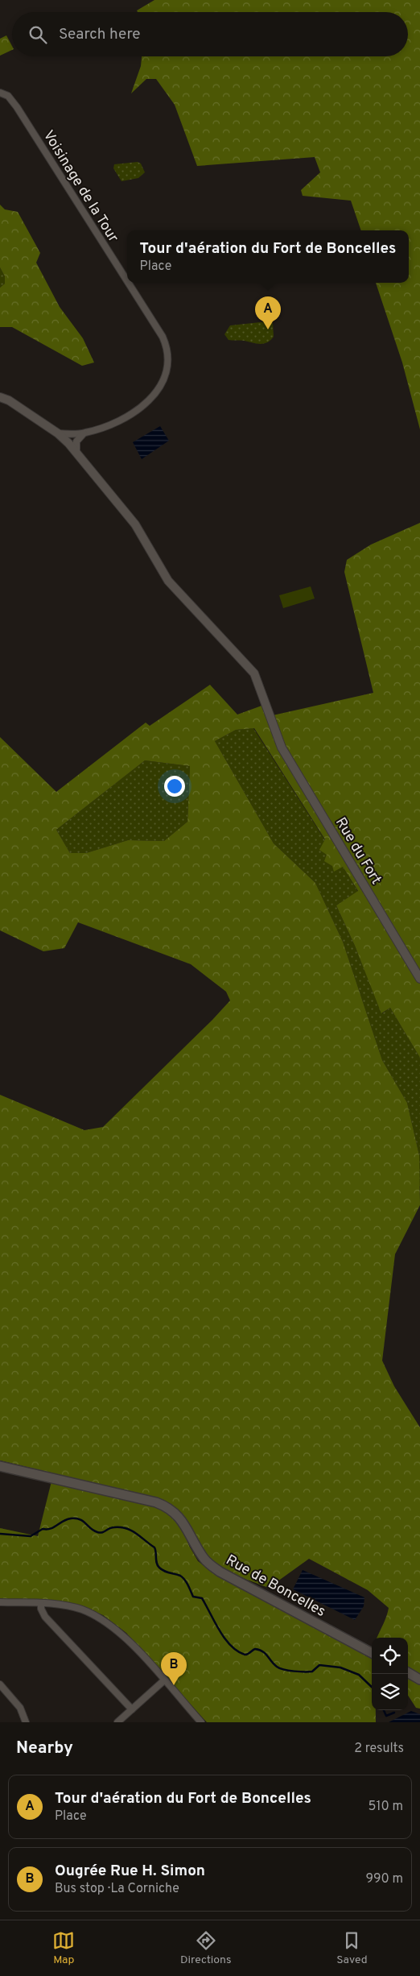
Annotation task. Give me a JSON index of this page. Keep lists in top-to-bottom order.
{
  "streets": {
    "main road": ["Rue de Boncelles"],
    "street": ["Voisinage de la Tour", "Rue du Fort"]
  },
  "crossings": [
    ["Voisinage de la Tour", "Rue du Fort"]
  ],
  "page": {
    "search": "Search here",
    "popup": ["Tour d'aération du Fort de Boncelles", "Place"],
    "pins": ["A", "B"],
    "heading": ["Nearby", "2 results"],
    "list": [
      {
        "mark": "A",
        "name": "Tour d'aération du Fort de Boncelles",
        "note": "Place",
        "value": "510 m"
      },
      {
        "mark": "B",
        "name": "Ougrée Rue H. Simon",
        "note": "Bus stop · La Corniche",
        "value": "990 m"
      }
    ],
    "nav": ["Map", "Directions", "Saved"]
  }
}
